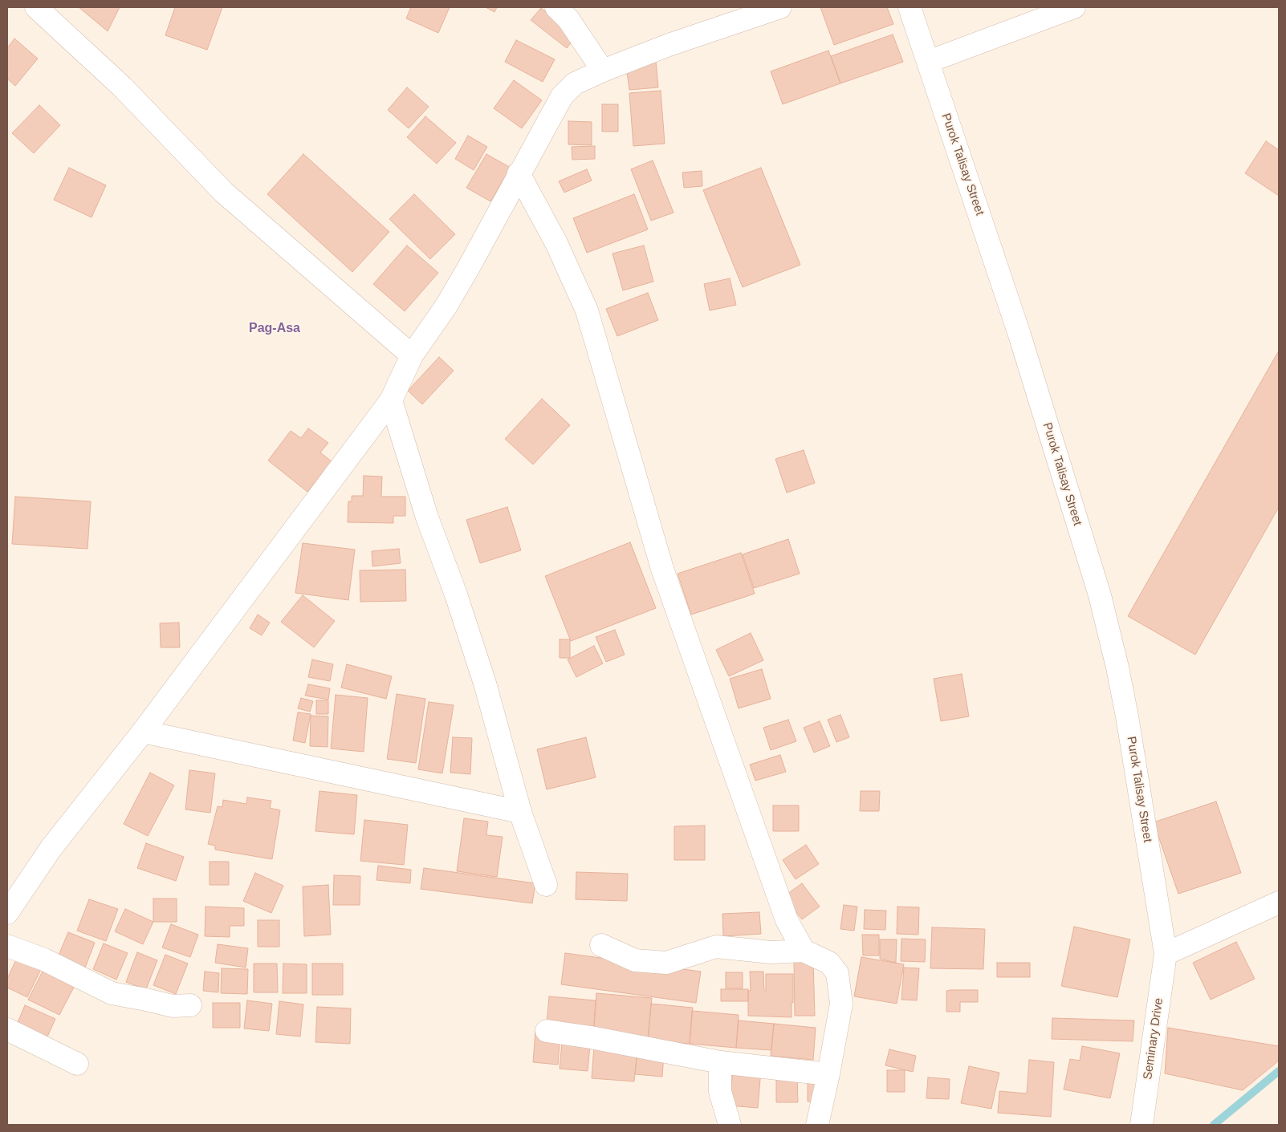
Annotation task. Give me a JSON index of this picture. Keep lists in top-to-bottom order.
{
  "streets": {
    "street": ["Purok Talisay Street", "Seminary Drive"]
  },
  "crossings": [
    ["Purok Talisay Street", "Seminary Drive"]
  ],
  "districts": ["Pag-Asa"]
}
